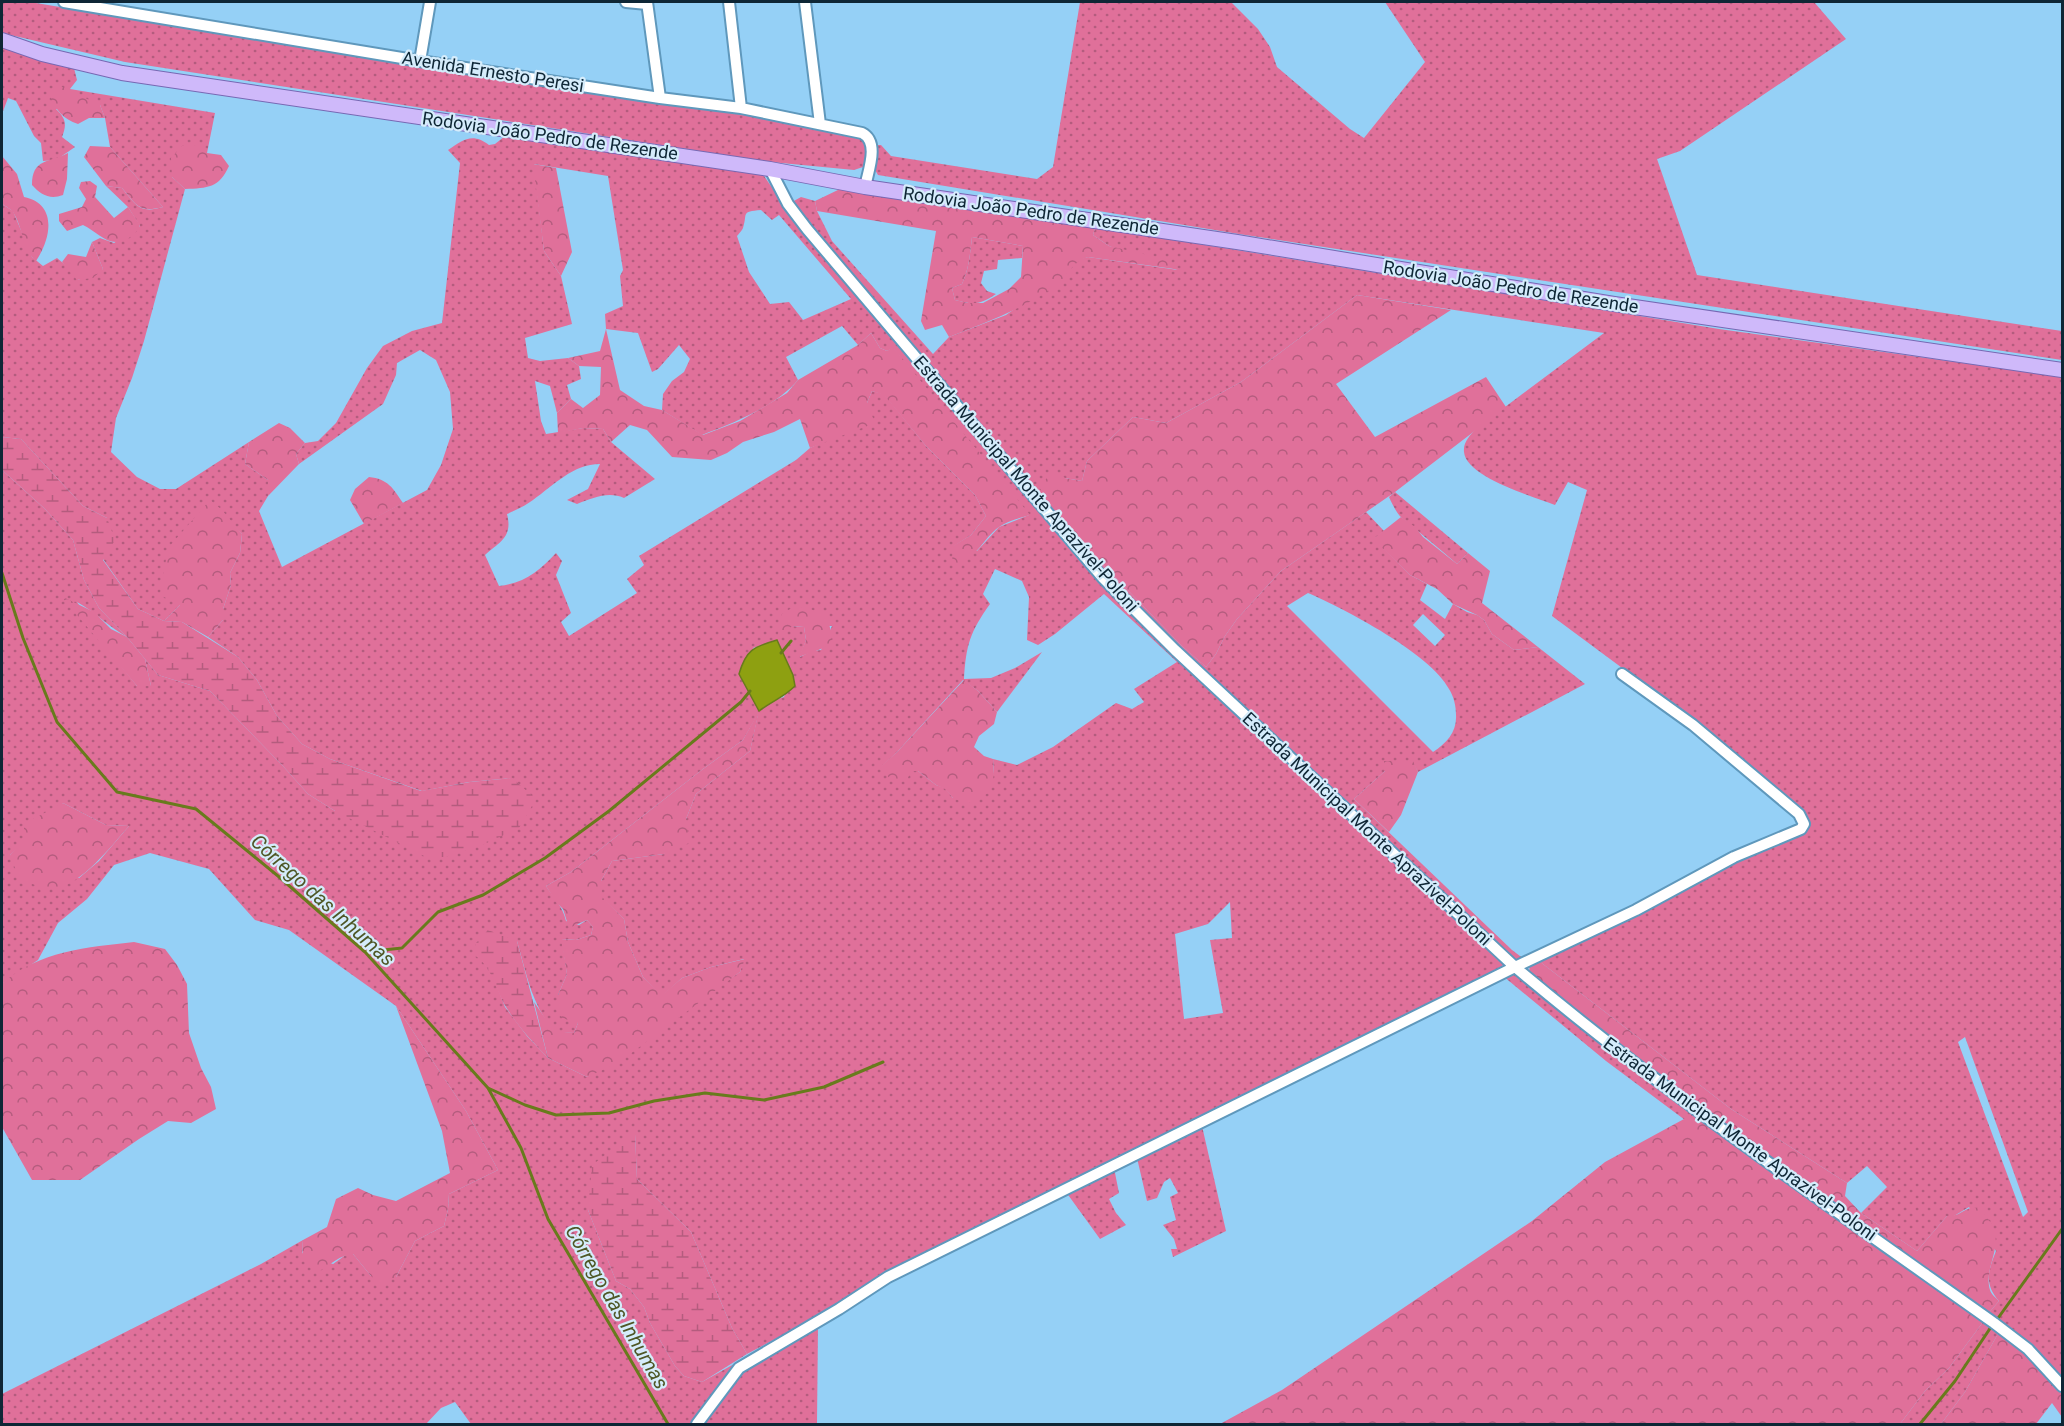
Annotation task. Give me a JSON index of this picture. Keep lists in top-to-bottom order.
{
  "streets": {
    "main road": ["Rodovia João Pedro de Rezende"],
    "street": ["Avenida Ernesto Peresi", "Estrada Municipal Monte Aprazível-Poloni"]
  },
  "crossings": [
    ["Avenida Ernesto Peresi", "Rodovia João Pedro de Rezende"],
    ["Rodovia João Pedro de Rezende", "Estrada Municipal Monte Aprazível-Poloni"]
  ],
  "water": ["Córrego das Inhumas"]
}
